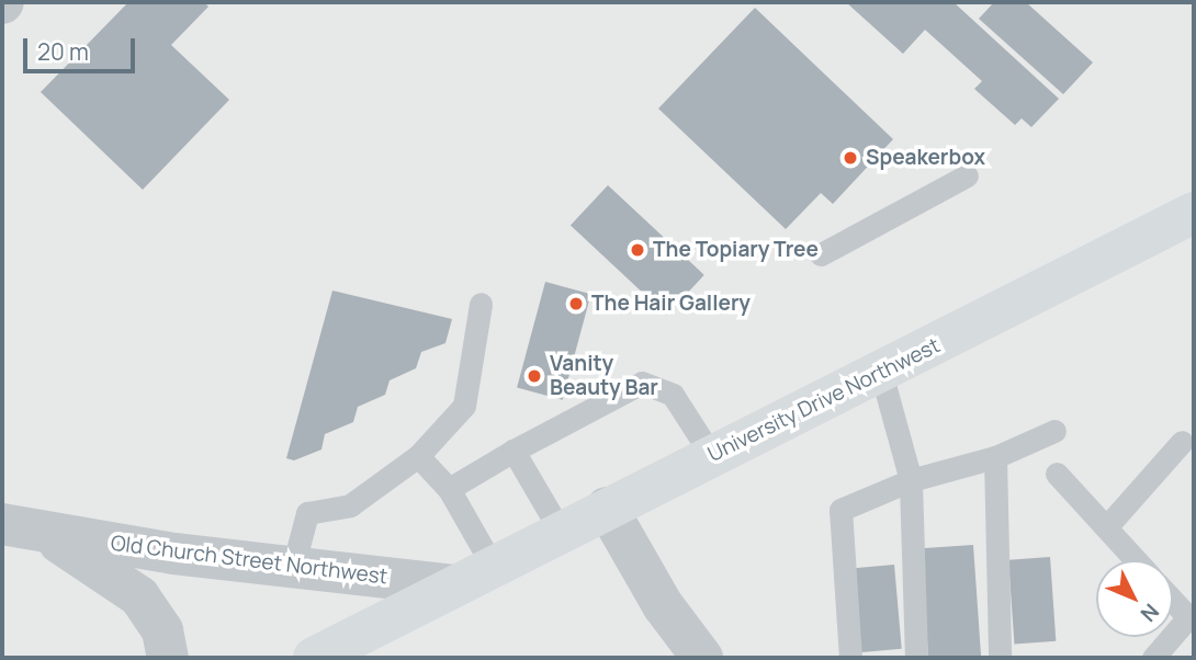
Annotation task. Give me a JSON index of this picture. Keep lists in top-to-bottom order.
{
  "streets": {
    "main road": ["University Drive Northwest"],
    "street": ["Old Church Street Northwest"]
  },
  "crossings": [
    ["University Drive Northwest", "Old Church Street Northwest"]
  ],
  "places": [
    "Speakerbox",
    "The Topiary Tree",
    "The Hair Gallery",
    "Vanity Beauty Bar"
  ],
  "scale_bar": "20 m",
  "north": "bottom right"
}
